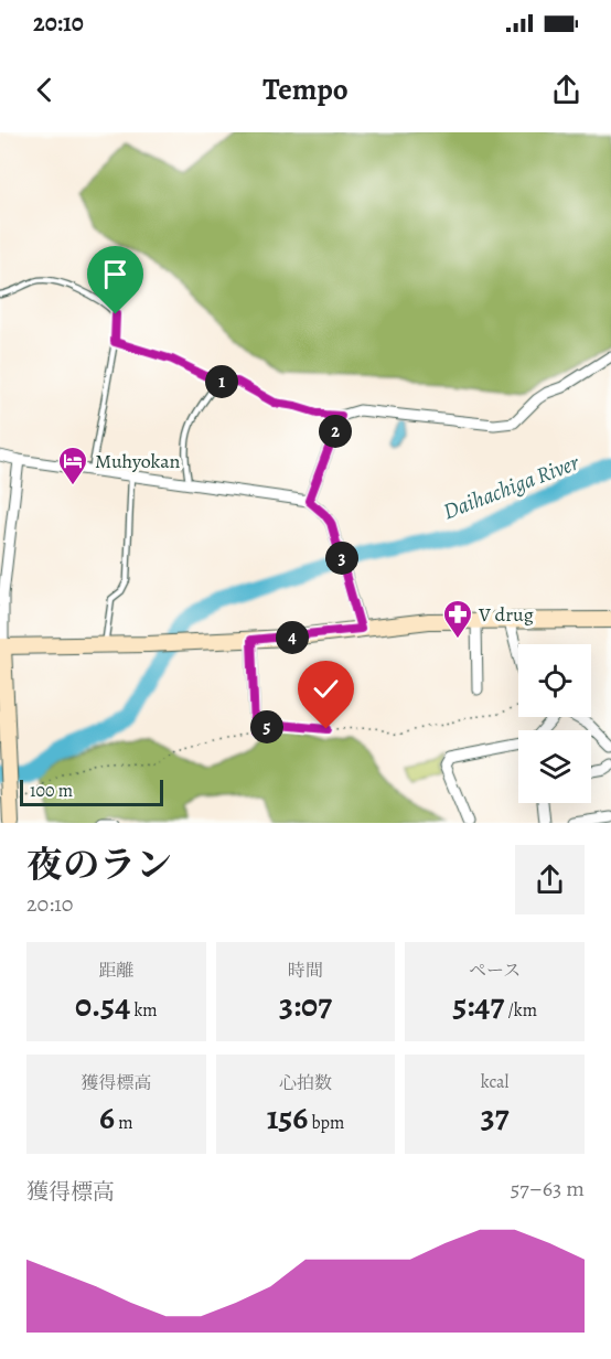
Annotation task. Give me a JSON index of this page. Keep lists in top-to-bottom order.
{
  "water": ["Daihachiga River"],
  "places": {
    "hotel": ["Muhyokan"],
    "pharmacy": ["V drug"]
  },
  "scale_bar": "100 m",
  "page": {
    "status": "20:10",
    "header": "Tempo",
    "pins": [
      "1",
      "2",
      "3",
      "4",
      "5"
    ],
    "scale": "100 m",
    "heading": ["夜のラン", "20:10"],
    "stats": [
      ["距離", "0.54 km"],
      ["時間", "3:07"],
      ["ペース", "5:47 /km"],
      ["獲得標高", "6 m"],
      ["心拍数", "156 bpm"],
      ["kcal", "37"]
    ],
    "chart": ["獲得標高", "57–63 m"]
  }
}
